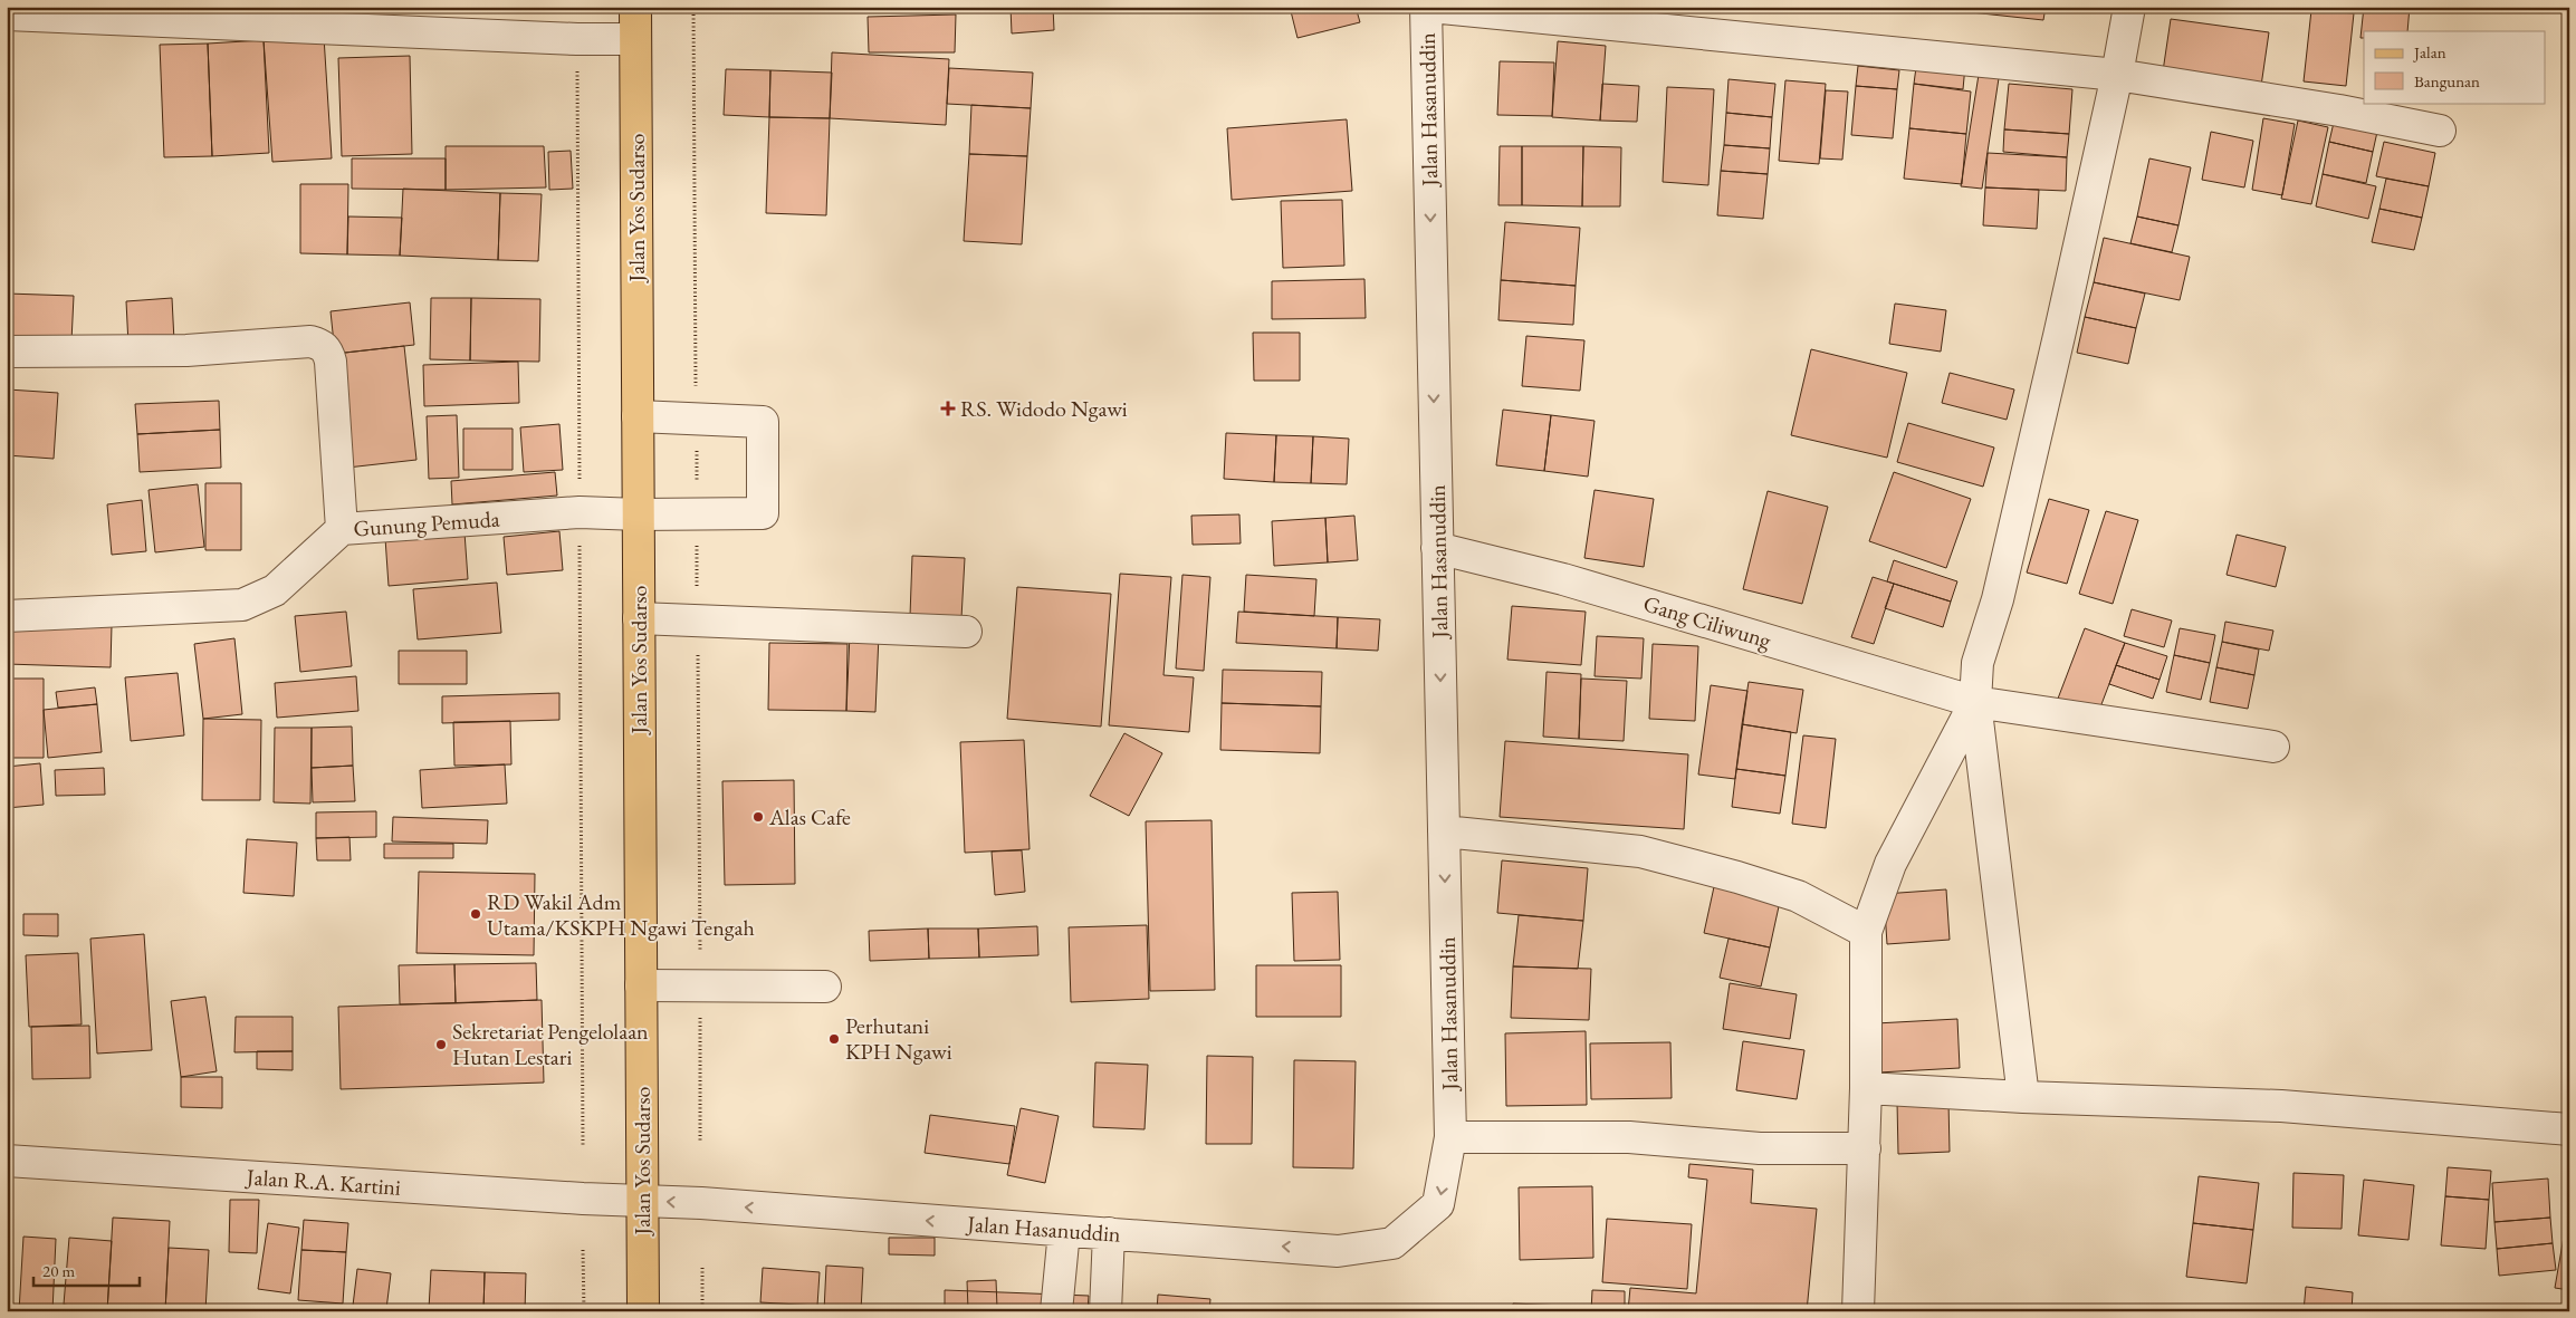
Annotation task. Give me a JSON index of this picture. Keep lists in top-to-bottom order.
{
  "streets": {
    "main road": ["Jalan Yos Sudarso"],
    "street": [
      "Jalan Hasanuddin",
      "Gunung Pemuda",
      "Gang Ciliwung",
      "Jalan R.A. Kartini"
    ]
  },
  "crossings": [
    ["Jalan Hasanuddin", "Jalan Yos Sudarso"],
    ["Jalan Hasanuddin", "Gang Ciliwung"],
    ["Jalan Hasanuddin", "Jalan R.A. Kartini"],
    ["Jalan Yos Sudarso", "Gunung Pemuda"],
    ["Jalan Yos Sudarso", "Jalan R.A. Kartini"]
  ],
  "places": {
    "health": ["RS. Widodo Ngawi"],
    "other": [
      "Alas Cafe",
      "RD Wakil Adm Utama/KSKPH Ngawi Tengah",
      "Perhutani KPH Ngawi",
      "Sekretariat Pengelolaan Hutan Lestari"
    ]
  },
  "legend": ["Jalan", "Bangunan"],
  "scale_bar": "20 m"
}
